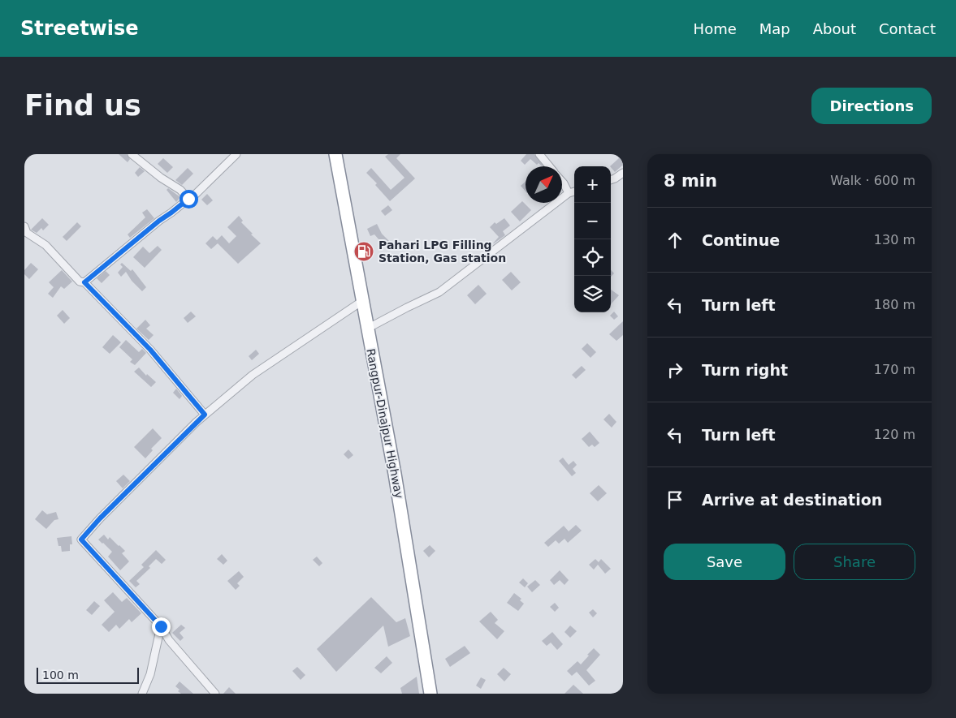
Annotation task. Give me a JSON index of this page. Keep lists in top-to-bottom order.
{
  "streets": {
    "highway": ["Rangpur-Dinajpur Highway"]
  },
  "places": {
    "fuel station": ["Pahari LPG Filling Station, Gas station"]
  },
  "scale_bar": "100 m",
  "north": "top right",
  "page": {
    "header": "Streetwise",
    "nav": [
      "Home",
      "Map",
      "About",
      "Contact"
    ],
    "buttons": [
      "Directions",
      ["Save", "Share"]
    ],
    "title": "Find us",
    "heading": ["8 min", "Walk · 600 m"],
    "map_buttons": ["+", "−"],
    "list": [
      ["Continue", "130 m"],
      ["Turn left", "180 m"],
      ["Turn right", "170 m"],
      ["Turn left", "120 m"],
      "Arrive at destination"
    ],
    "scale": "100 m"
  }
}
